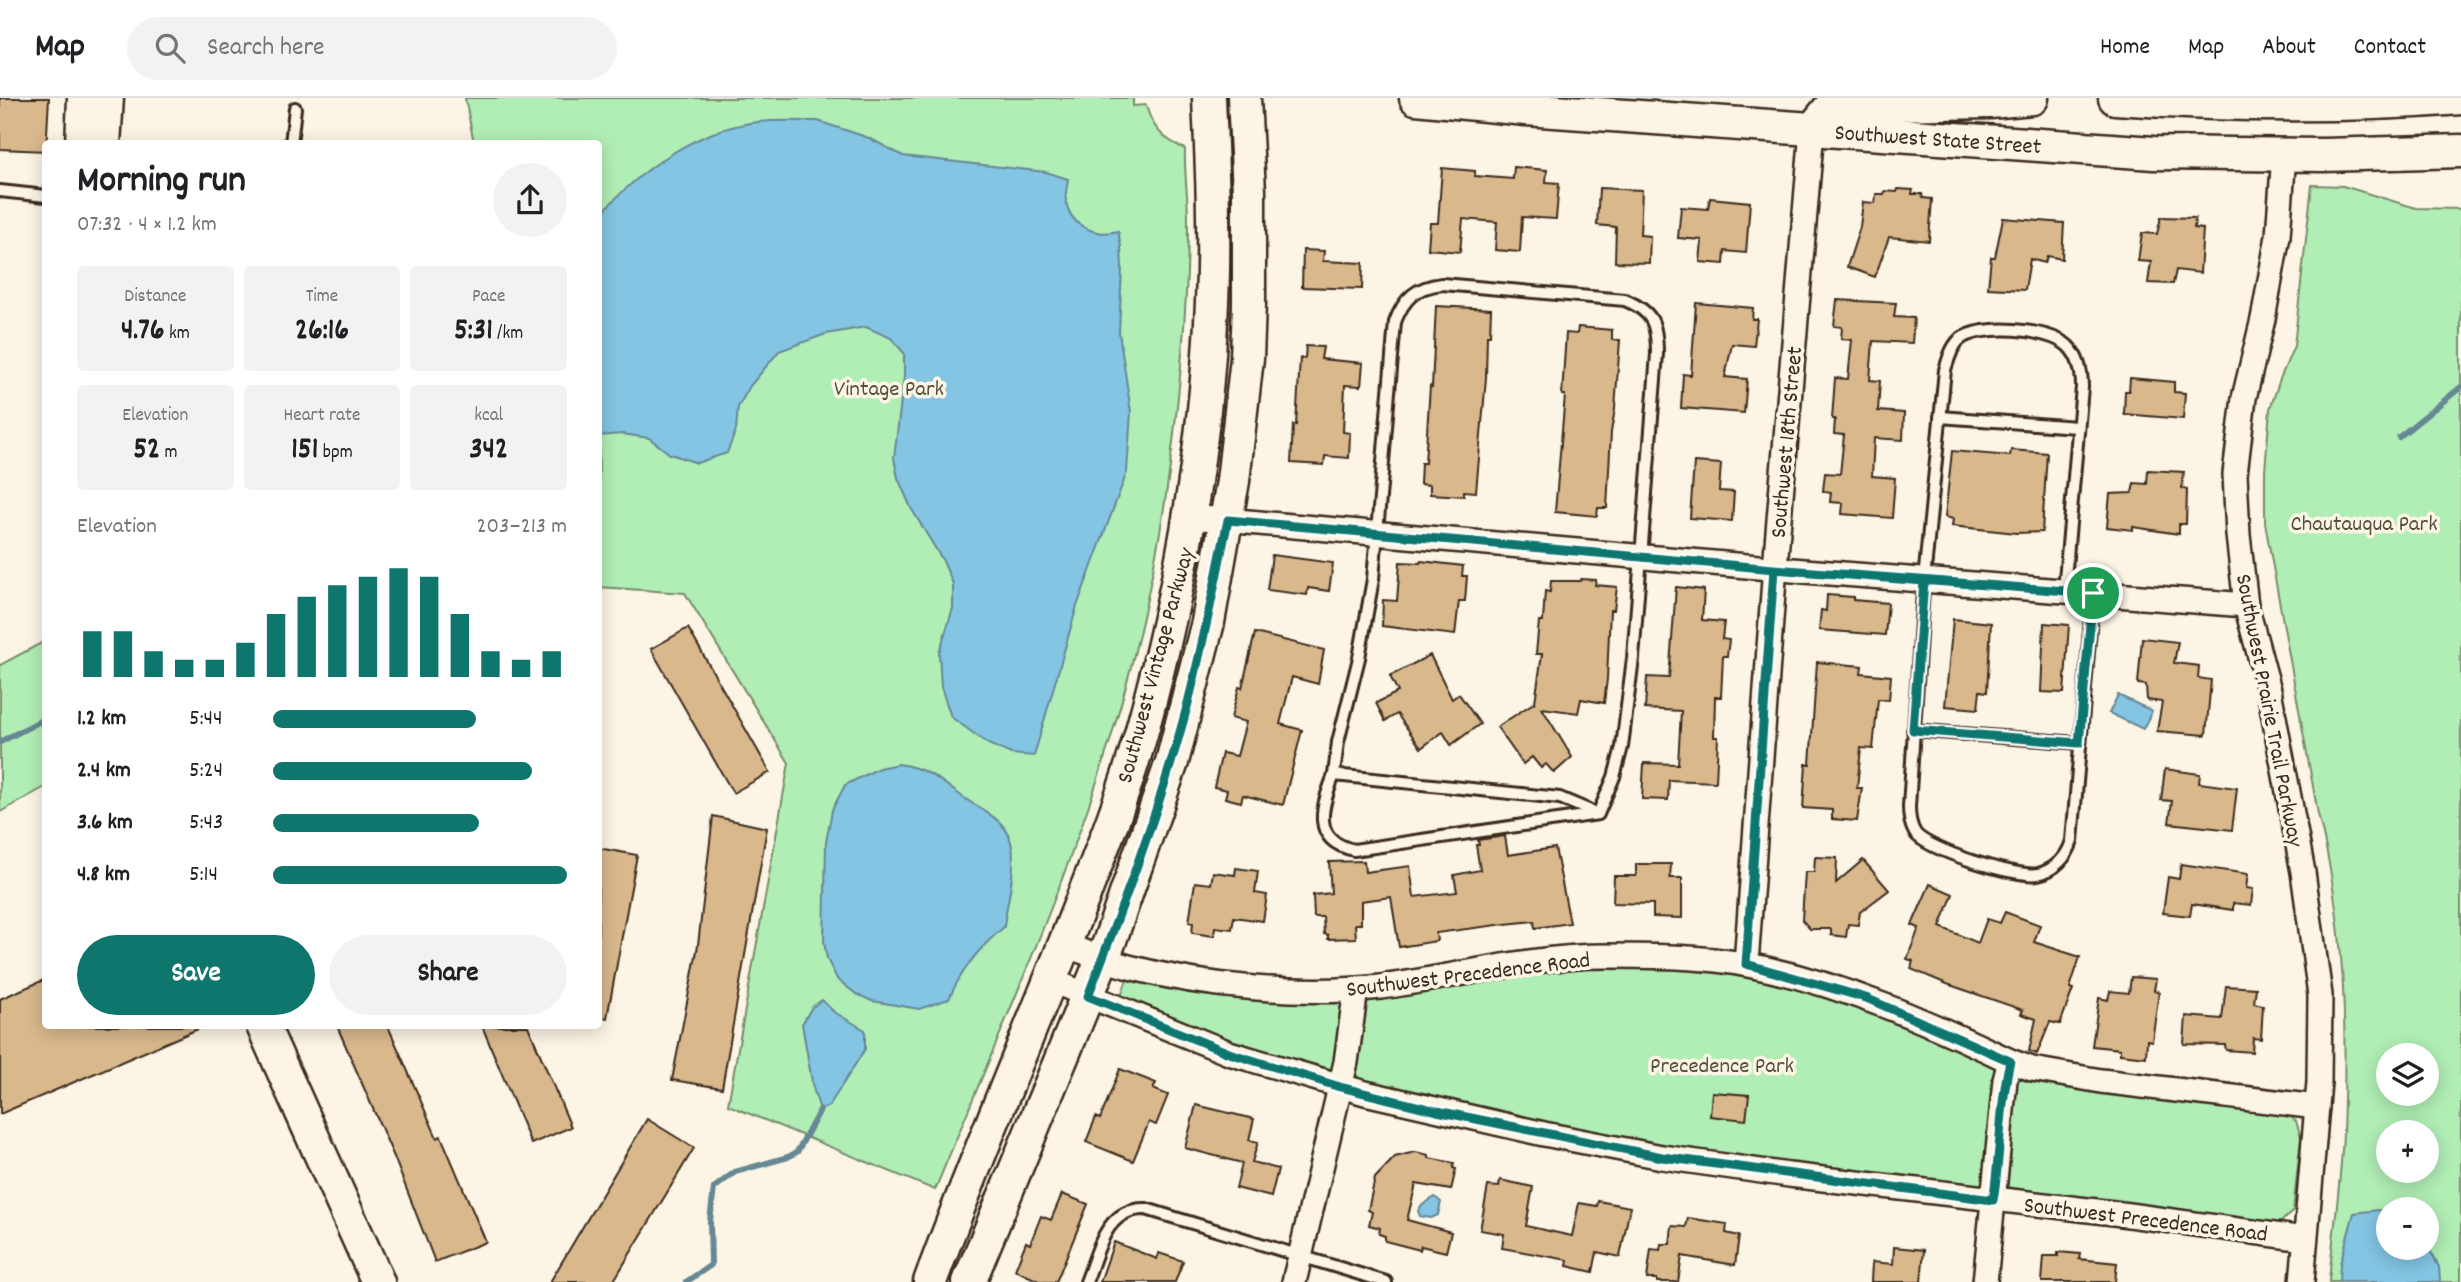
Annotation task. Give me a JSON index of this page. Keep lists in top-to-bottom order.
{
  "streets": {
    "street": [
      "Southwest State Street",
      "Southwest 18th Street",
      "Southwest Vintage Parkway",
      "Southwest Prairie Trail Parkway",
      "Southwest Precedence Road"
    ]
  },
  "crossings": [
    ["Southwest State Street", "Southwest 18th Street"],
    ["Southwest State Street", "Southwest Prairie Trail Parkway"],
    ["Southwest 18th Street", "Southwest Precedence Road"],
    ["Southwest Vintage Parkway", "Southwest Precedence Road"],
    ["Southwest Prairie Trail Parkway", "Southwest Precedence Road"]
  ],
  "parks": ["Vintage Park", "Chautauqua Park", "Precedence Park"],
  "page": {
    "header": "Map",
    "search": "Search here",
    "nav": [
      "Home",
      "Map",
      "About",
      "Contact"
    ],
    "heading": ["Morning run", "07:32 · 4 × 1.2 km"],
    "stats": [
      ["Distance", "4.76 km"],
      ["Time", "26:16"],
      ["Pace", "5:31 /km"],
      ["Elevation", "52 m"],
      ["Heart rate", "151 bpm"],
      ["kcal", "342"]
    ],
    "chart": ["Elevation", "203–213 m"],
    "list": [
      {
        "name": "1.2 km",
        "note": "5:44"
      },
      {
        "name": "2.4 km",
        "note": "5:24"
      },
      {
        "name": "3.6 km",
        "note": "5:43"
      },
      {
        "name": "4.8 km",
        "note": "5:14"
      }
    ],
    "buttons": ["Save", "Share"],
    "map_buttons": ["+", "−"]
  }
}
